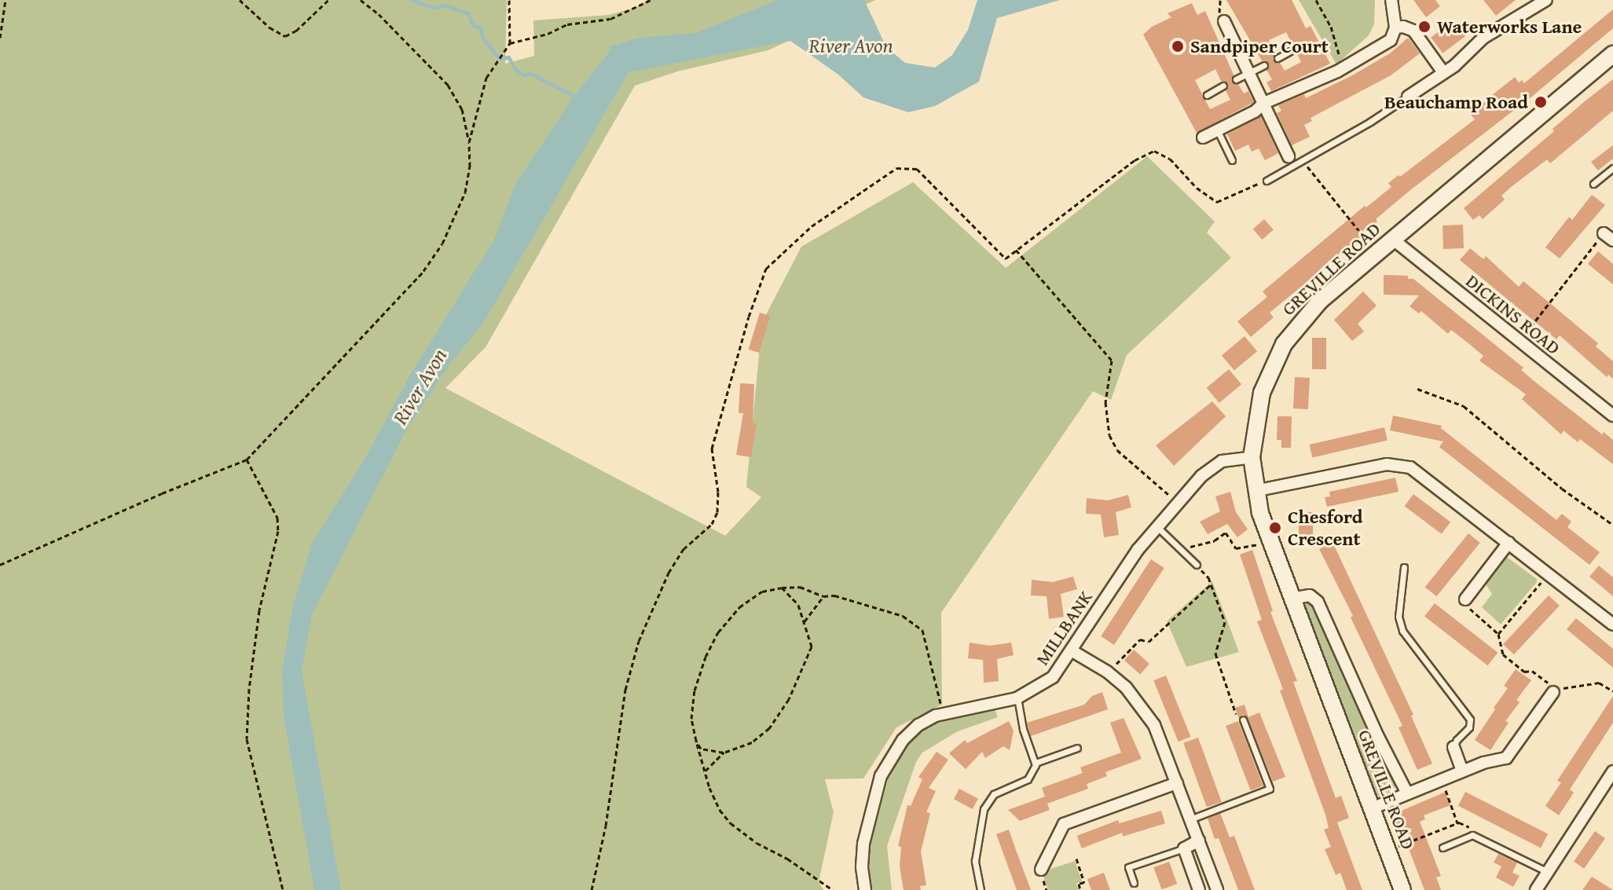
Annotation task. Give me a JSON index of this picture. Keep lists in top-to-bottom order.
{
  "streets": {
    "street": ["GREVILLE ROAD", "DICKINS ROAD", "MILLBANK"]
  },
  "crossings": [
    ["GREVILLE ROAD", "DICKINS ROAD"],
    ["GREVILLE ROAD", "MILLBANK"]
  ],
  "water": ["River Avon"],
  "places": [
    "Waterworks Lane",
    "Sandpiper Court",
    "Beauchamp Road",
    "Chesford Crescent"
  ]
}
